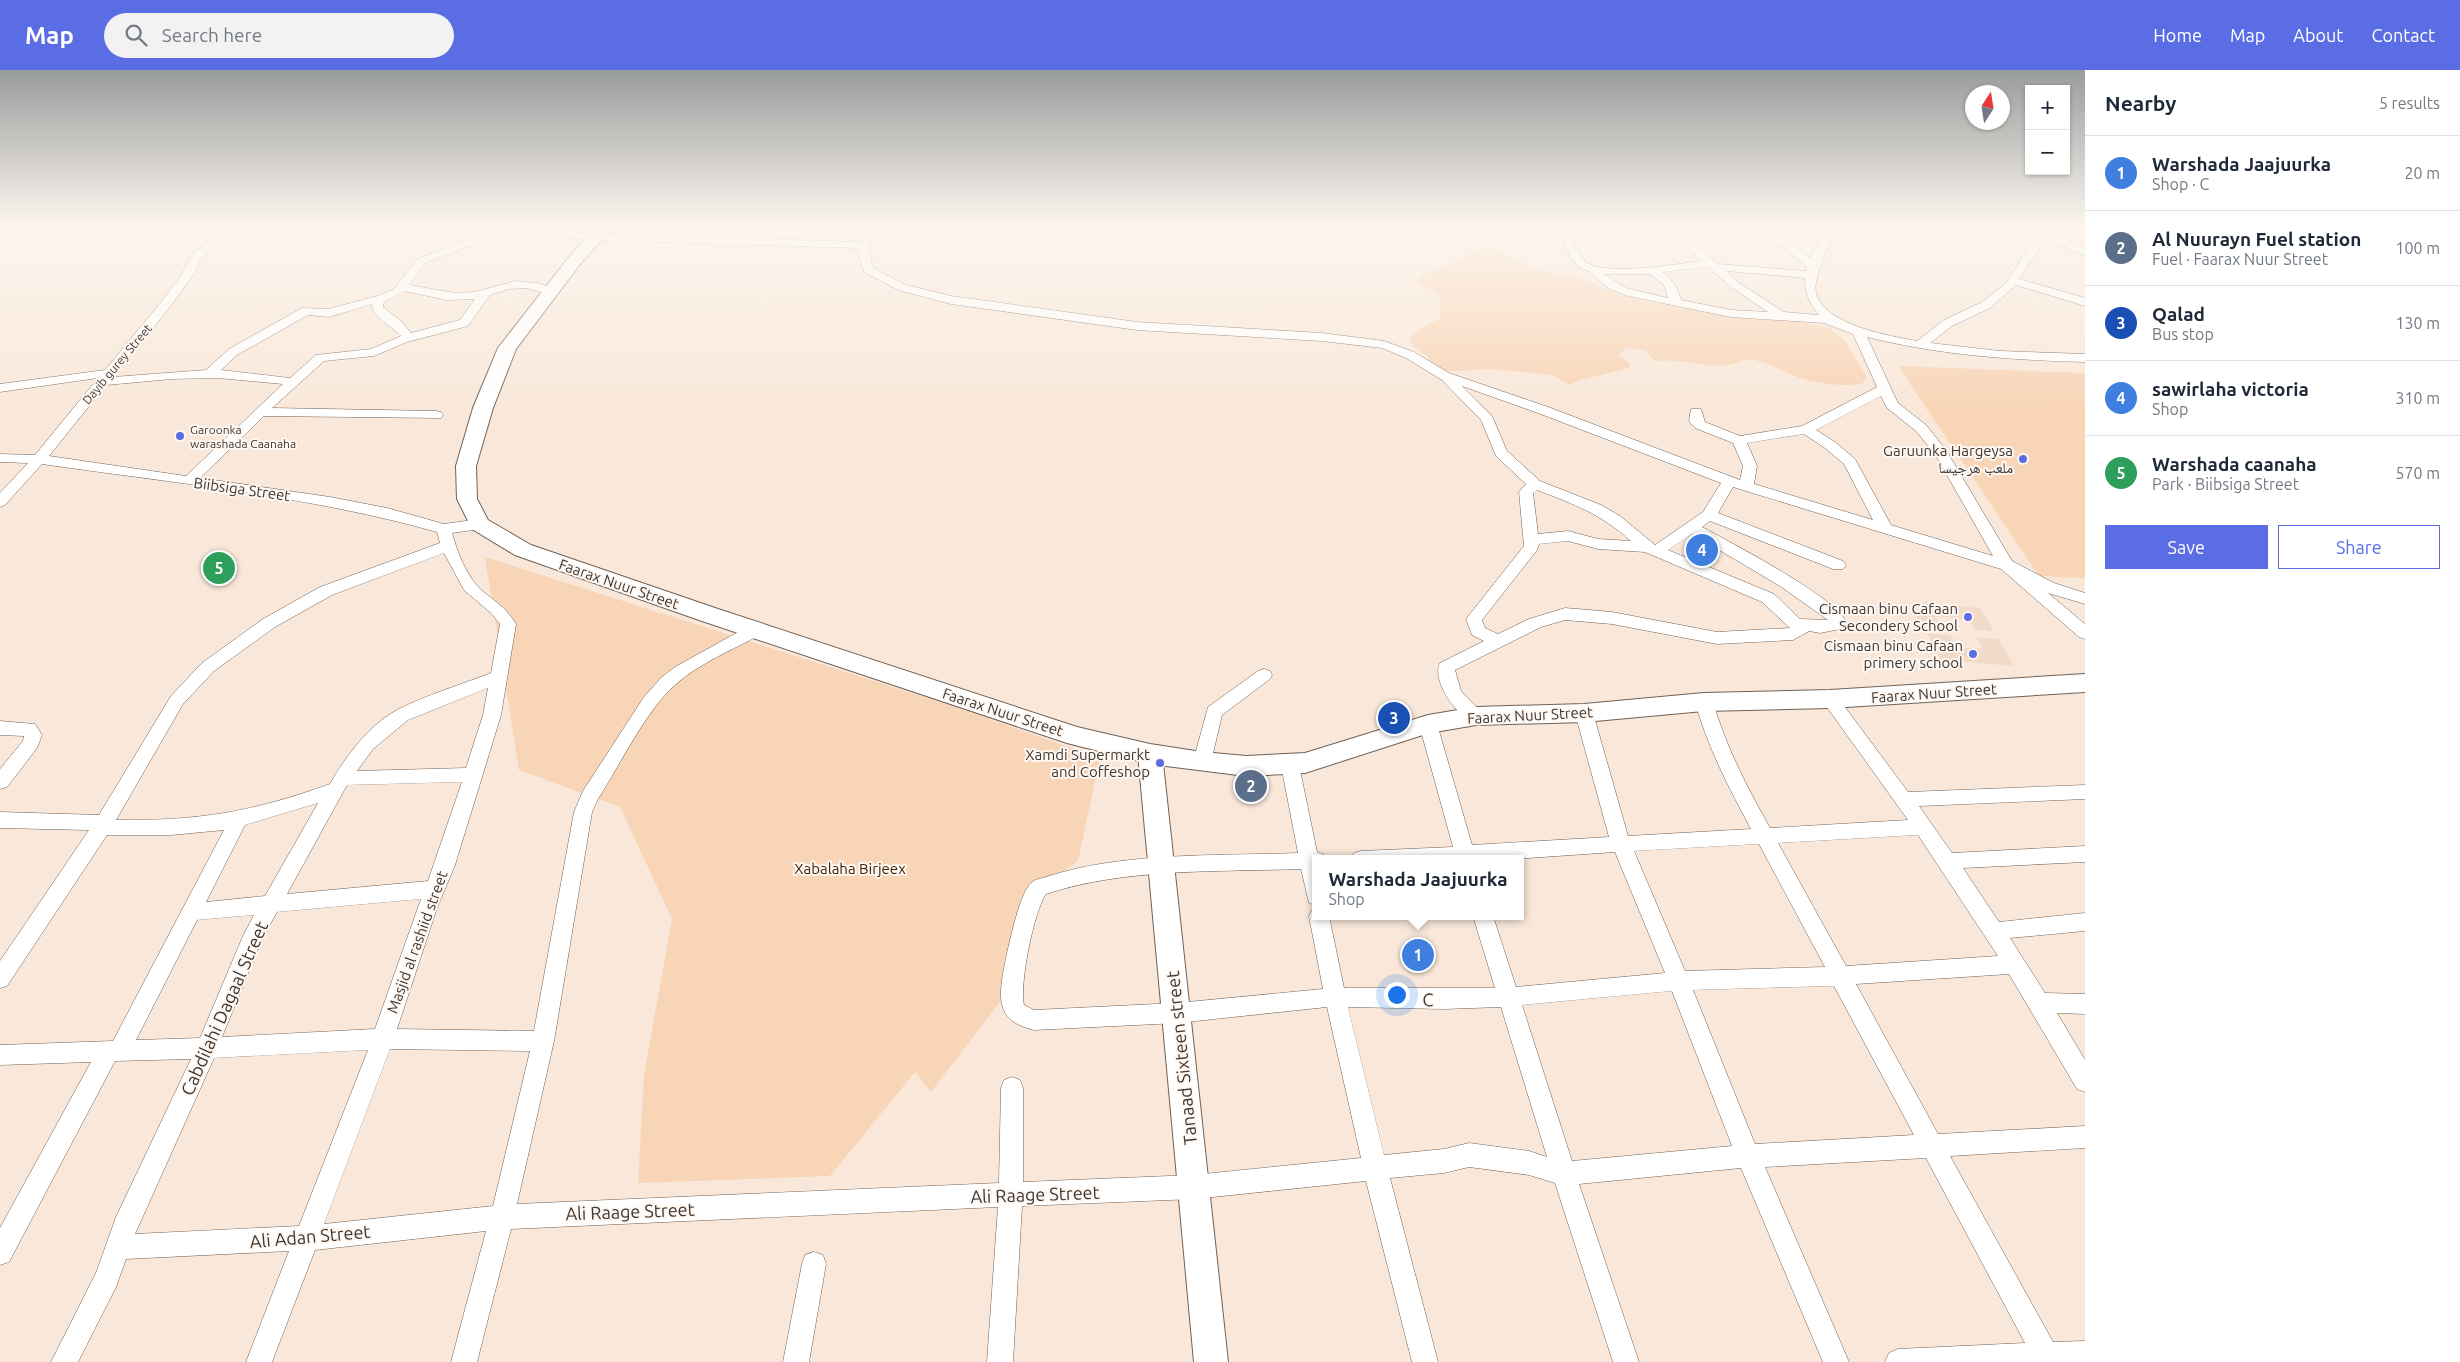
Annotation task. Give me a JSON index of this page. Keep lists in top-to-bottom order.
{
  "streets": {
    "main road": ["Faarax Nuur Street"],
    "street": [
      "Dayib gurey Street",
      "Biibsiga Street",
      "Masjid al rashiid street",
      "C",
      "Cabdilahi Dagaal Street",
      "Tanaad Sixteen street",
      "Ali Raage Street",
      "Ali Adan Street"
    ]
  },
  "crossings": [
    ["Dayib gurey Street", "Biibsiga Street"],
    ["Biibsiga Street", "Masjid al rashiid street"],
    ["Faarax Nuur Street", "Tanaad Sixteen street"],
    ["Masjid al rashiid street", "Cabdilahi Dagaal Street"],
    ["Masjid al rashiid street", "Ali Adan Street"],
    ["C", "Tanaad Sixteen street"],
    ["Cabdilahi Dagaal Street", "Ali Adan Street"],
    ["Tanaad Sixteen street", "Ali Raage Street"],
    ["Ali Raage Street", "Ali Adan Street"]
  ],
  "parks": ["Xabalaha Birjeex"],
  "places": [
    "Garoonka warashada Caanaha",
    "Garuunka Hargeysa ملعب هرجيسا",
    "Cismaan binu Cafaan Secondery School",
    "Cismaan binu Cafaan primery school",
    "Xamdi Supermarkt and Coffeshop"
  ],
  "north": "top",
  "page": {
    "header": "Map",
    "search": "Search here",
    "nav": [
      "Home",
      "Map",
      "About",
      "Contact"
    ],
    "heading": ["Nearby", "5 results"],
    "map_buttons": ["+", "−"],
    "list": [
      {
        "mark": "1",
        "name": "Warshada Jaajuurka",
        "note": "Shop · C",
        "value": "20 m"
      },
      {
        "mark": "2",
        "name": "Al Nuurayn Fuel station",
        "note": "Fuel · Faarax Nuur Street",
        "value": "100 m"
      },
      {
        "mark": "3",
        "name": "Qalad",
        "note": "Bus stop",
        "value": "130 m"
      },
      {
        "mark": "4",
        "name": "sawirlaha victoria",
        "note": "Shop",
        "value": "310 m"
      },
      {
        "mark": "5",
        "name": "Warshada caanaha",
        "note": "Park · Biibsiga Street",
        "value": "570 m"
      }
    ],
    "buttons": ["Save", "Share"],
    "pins": [
      "4",
      "5",
      "3",
      "2",
      "1"
    ],
    "popup": ["Warshada Jaajuurka", "Shop"]
  }
}
